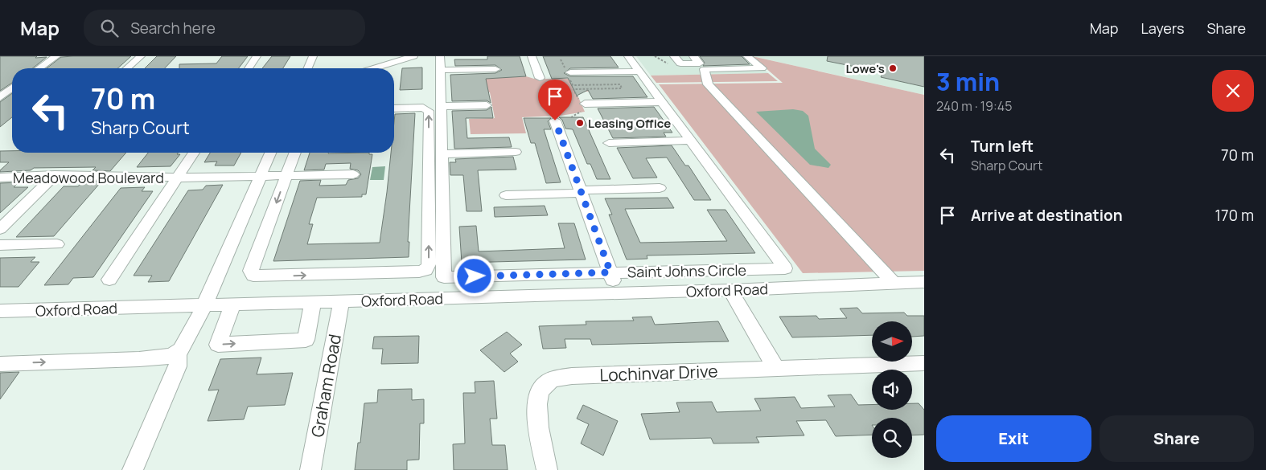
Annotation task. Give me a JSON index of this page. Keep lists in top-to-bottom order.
{
  "streets": {
    "street": [
      "Meadowood Boulevard",
      "Saint Johns Circle",
      "Oxford Road",
      "Lochinvar Drive",
      "Graham Road"
    ]
  },
  "crossings": [
    ["Oxford Road", "Graham Road"]
  ],
  "places": ["Lowe's", "Leasing Office"],
  "north": "right",
  "page": {
    "header": "Map",
    "search": "Search here",
    "nav": ["Map", "Layers", "Share"],
    "heading": ["3 min", "240 m · 19:45"],
    "turn": ["70 m", "Sharp Court"],
    "list": [
      {
        "name": "Turn left",
        "note": "Sharp Court",
        "value": "70 m"
      },
      {
        "name": "Arrive at destination",
        "value": "170 m"
      }
    ],
    "buttons": ["Exit", "Share"]
  }
}
